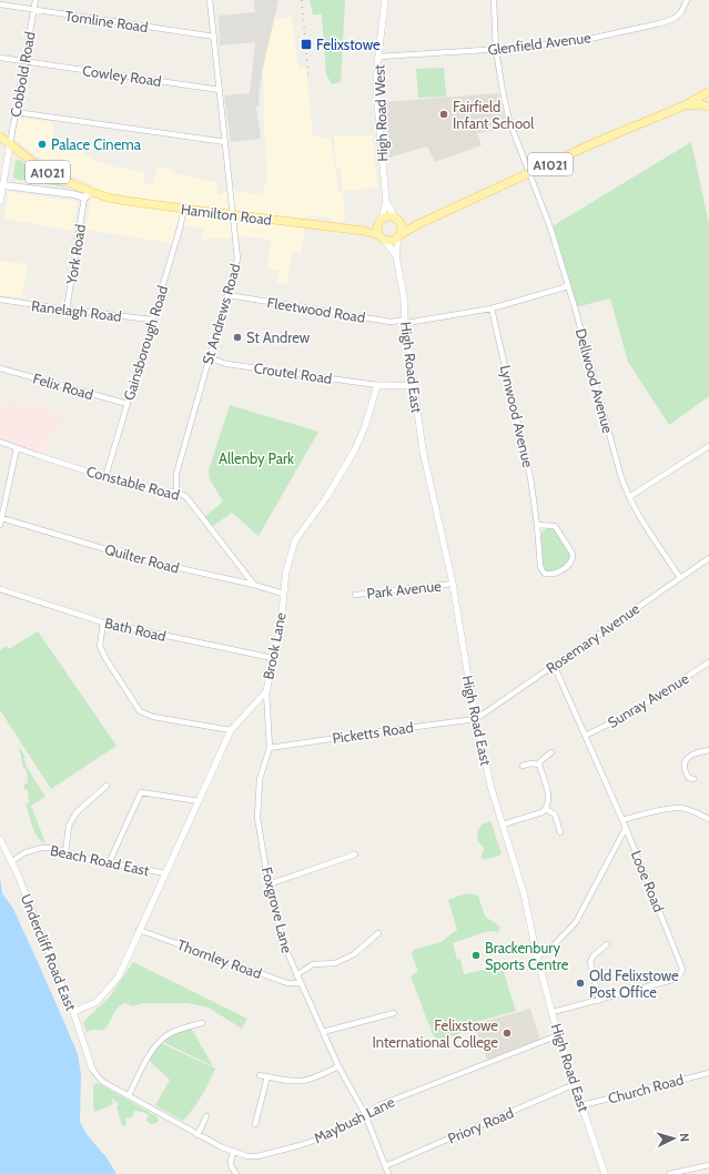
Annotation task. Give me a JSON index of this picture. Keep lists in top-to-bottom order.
{
  "streets": {
    "main road": ["A1021", "Hamilton Road"],
    "street": [
      "Tomline Road",
      "Glenfield Avenue",
      "Cobbold Road",
      "Cowley Road",
      "High Road West",
      "York Road",
      "Fleetwood Road",
      "Ranelagh Road",
      "St Andrews Road",
      "Gainsborough Road",
      "High Road East",
      "Croutel Road",
      "Dellwood Avenue",
      "Felix Road",
      "Lynwood Avenue",
      "Constable Road",
      "Quilter Road",
      "Park Avenue",
      "Bath Road",
      "Rosemary Avenue",
      "Brook Lane",
      "Sunray Avenue",
      "Picketts Road",
      "Beach Road East",
      "Looe Road",
      "Foxgrove Lane",
      "Undercliff Road East",
      "Thornley Road",
      "Church Road",
      "Maybush Lane",
      "Priory Road"
    ]
  },
  "crossings": [
    ["Tomline Road", "Cobbold Road"],
    ["Tomline Road", "St Andrews Road"],
    ["Glenfield Avenue", "High Road West"],
    ["Glenfield Avenue", "Dellwood Avenue"],
    ["Cobbold Road", "Cowley Road"],
    ["Cobbold Road", "A1021"],
    ["Cobbold Road", "Hamilton Road"],
    ["Cowley Road", "St Andrews Road"],
    ["High Road West", "A1021"],
    ["High Road West", "Hamilton Road"],
    ["High Road West", "High Road East"],
    ["A1021", "Hamilton Road"],
    ["A1021", "High Road East"],
    ["A1021", "Dellwood Avenue"],
    ["Hamilton Road", "St Andrews Road"],
    ["Hamilton Road", "Gainsborough Road"],
    ["Hamilton Road", "High Road East"],
    ["York Road", "Ranelagh Road"],
    ["Fleetwood Road", "St Andrews Road"],
    ["Fleetwood Road", "High Road East"],
    ["Fleetwood Road", "Dellwood Avenue"],
    ["Fleetwood Road", "Lynwood Avenue"],
    ["Ranelagh Road", "Gainsborough Road"],
    ["St Andrews Road", "Croutel Road"],
    ["St Andrews Road", "Constable Road"],
    ["Gainsborough Road", "Felix Road"],
    ["Gainsborough Road", "Constable Road"],
    ["High Road East", "Park Avenue"],
    ["High Road East", "Rosemary Avenue"],
    ["High Road East", "Picketts Road"],
    ["High Road East", "Looe Road"],
    ["High Road East", "Church Road"],
    ["High Road East", "Maybush Lane"],
    ["High Road East", "Priory Road"],
    ["Croutel Road", "Brook Lane"],
    ["Dellwood Avenue", "Rosemary Avenue"],
    ["Constable Road", "Quilter Road"],
    ["Quilter Road", "Brook Lane"],
    ["Bath Road", "Brook Lane"],
    ["Rosemary Avenue", "Picketts Road"],
    ["Rosemary Avenue", "Looe Road"],
    ["Brook Lane", "Beach Road East"],
    ["Brook Lane", "Foxgrove Lane"],
    ["Brook Lane", "Undercliff Road East"],
    ["Brook Lane", "Thornley Road"],
    ["Sunray Avenue", "Looe Road"],
    ["Picketts Road", "Foxgrove Lane"],
    ["Beach Road East", "Undercliff Road East"],
    ["Foxgrove Lane", "Thornley Road"],
    ["Foxgrove Lane", "Maybush Lane"],
    ["Foxgrove Lane", "Priory Road"],
    ["Undercliff Road East", "Maybush Lane"]
  ],
  "parks": ["Allenby Park"],
  "places": {
    "transit": ["Felixstowe"],
    "other": [
      "Fairfield Infant School",
      "Palace Cinema",
      "St Andrew",
      "Brackenbury Sports Centre",
      "Old Felixstowe Post Office",
      "Felixstowe International College"
    ]
  },
  "north": "right"
}
